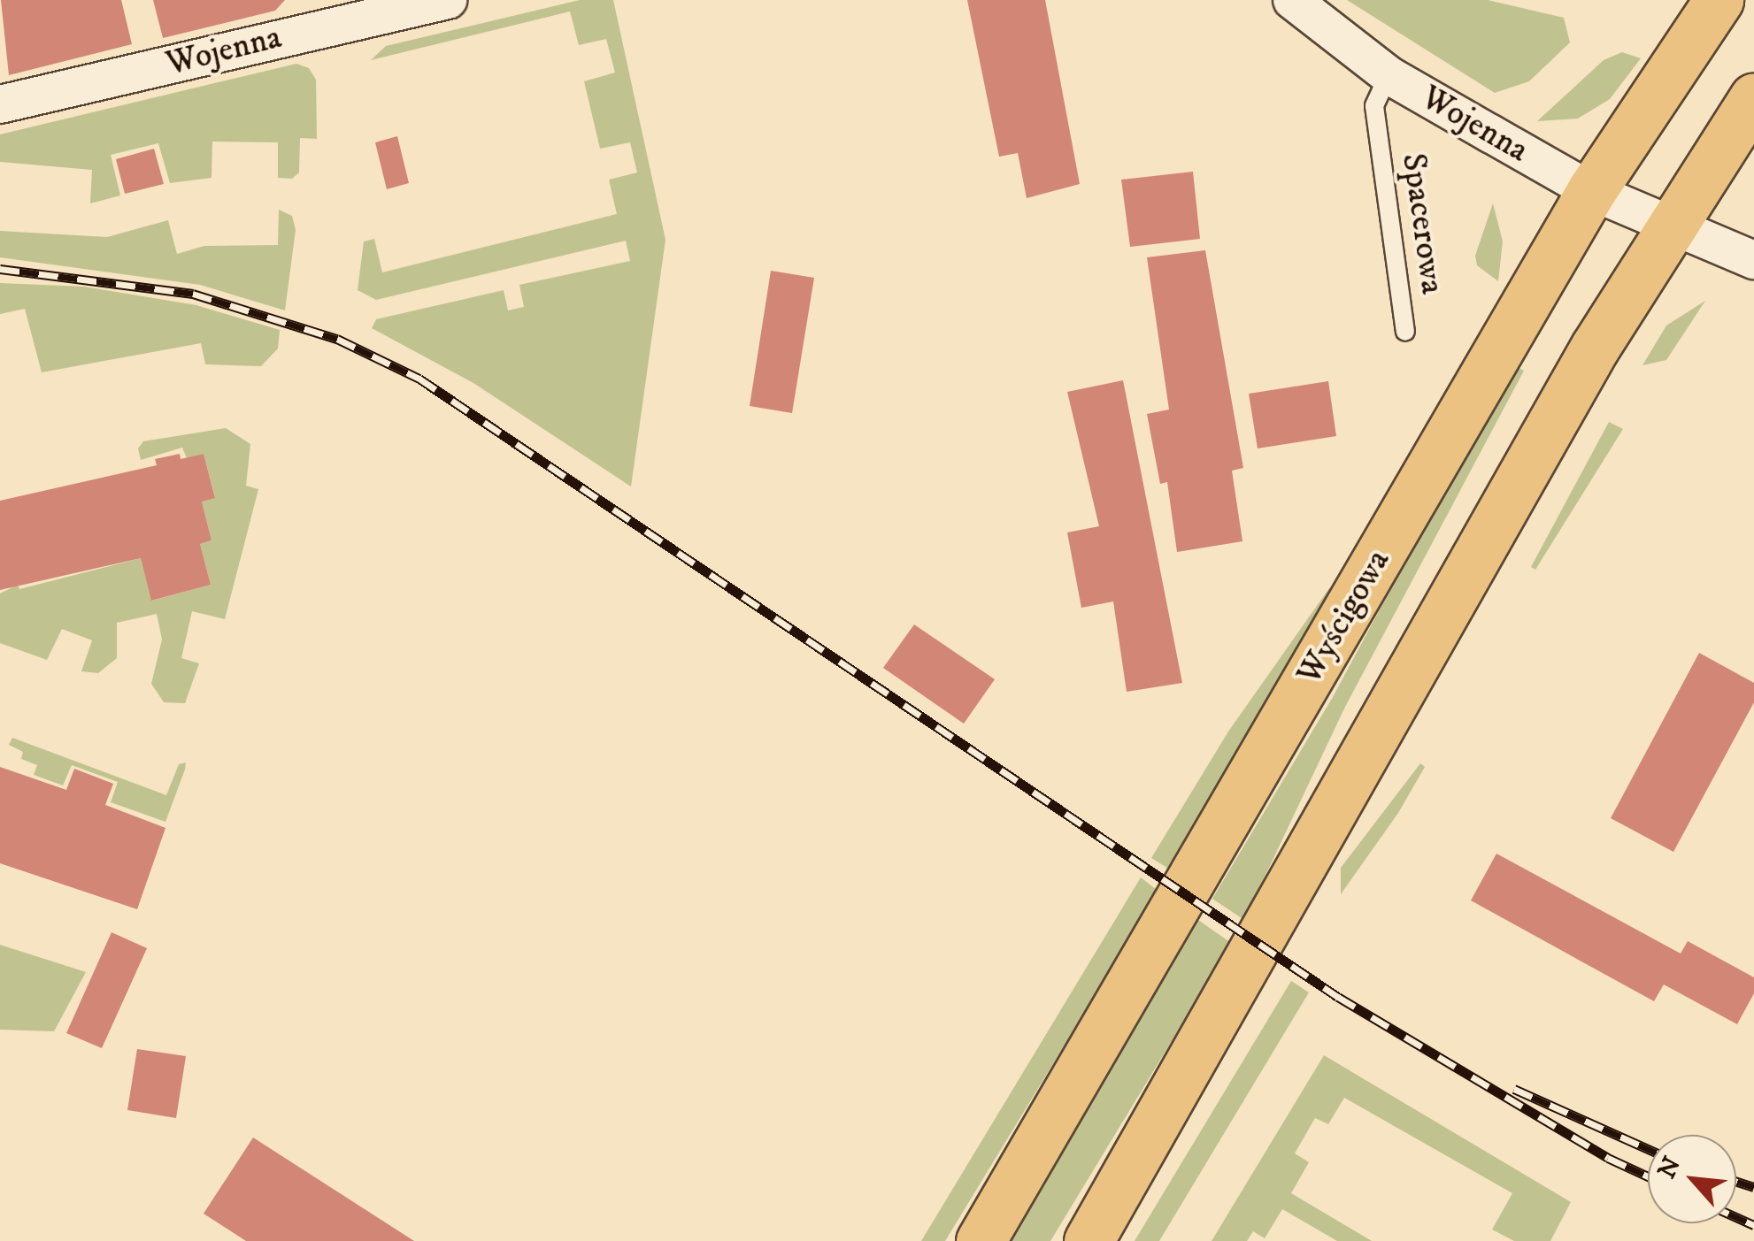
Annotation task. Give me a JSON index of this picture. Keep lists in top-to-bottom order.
{
  "streets": {
    "main road": ["Wyścigowa"],
    "street": ["Wojenna"],
    "lane": ["Spacerowa"]
  },
  "crossings": [
    ["Wojenna", "Spacerowa"],
    ["Wojenna", "Wyścigowa"]
  ],
  "north": "top left"
}
